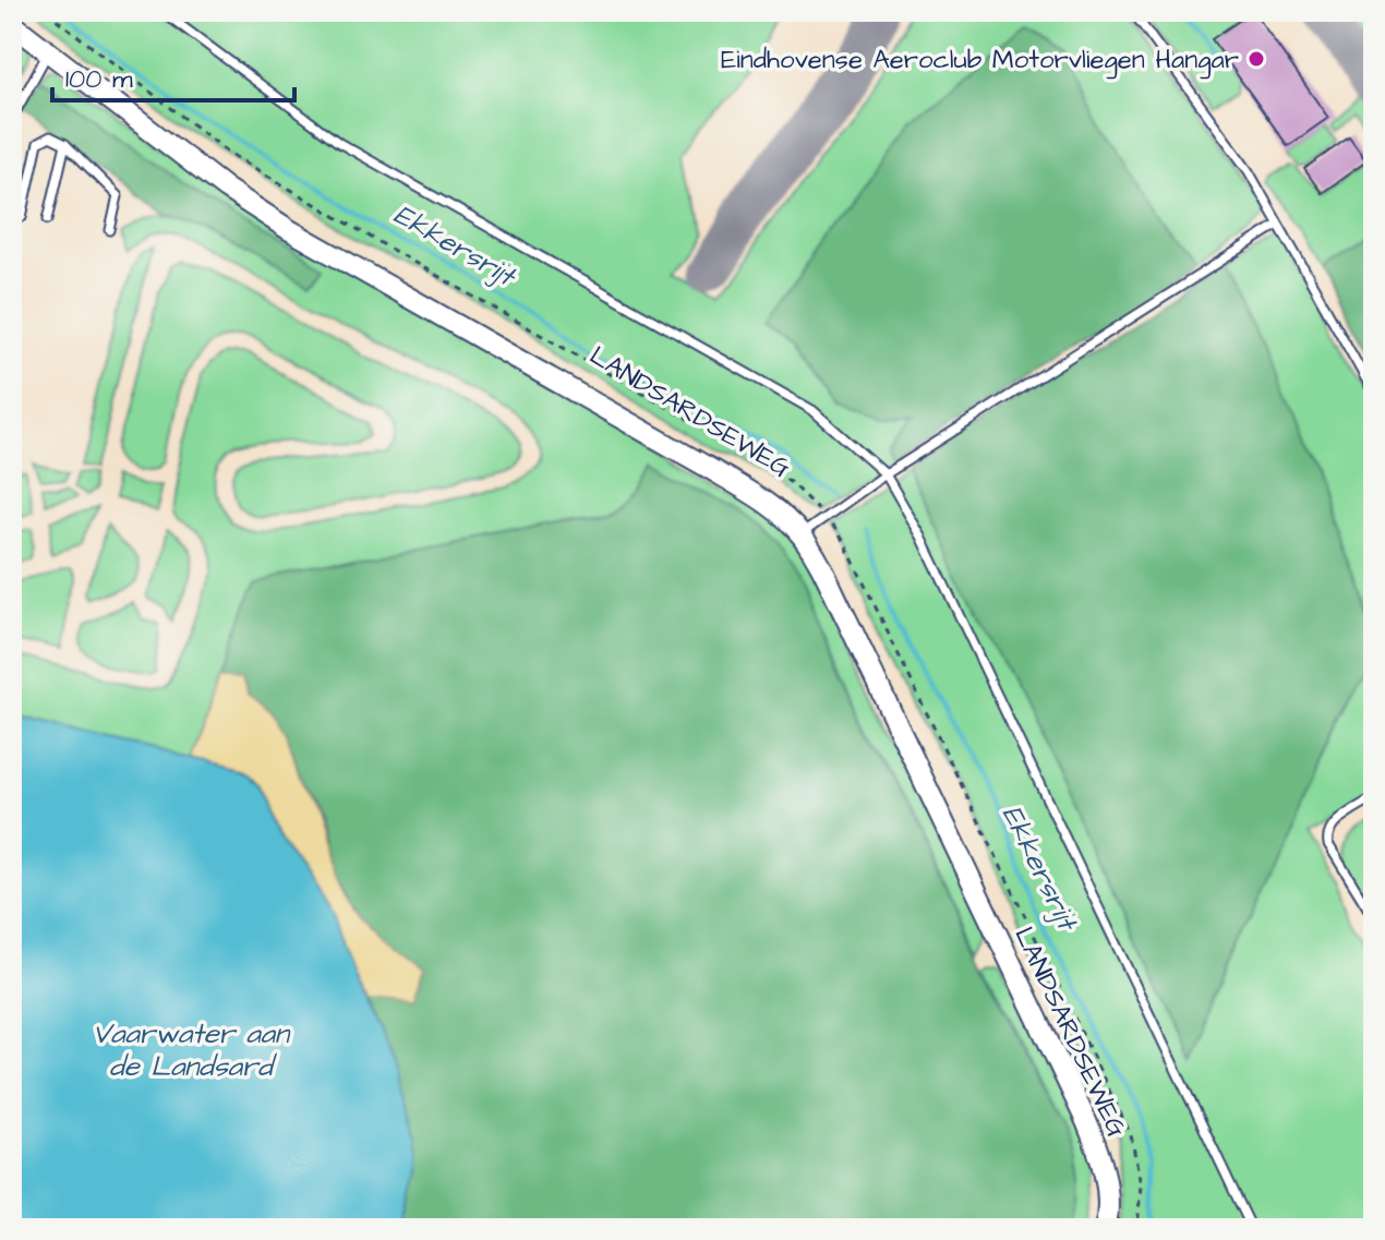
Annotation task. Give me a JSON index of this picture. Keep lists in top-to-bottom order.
{
  "streets": {
    "street": ["LANDSARDSEWEG"]
  },
  "water": ["Ekkersrijt", "Vaarwater aan de Landsard"],
  "places": ["Eindhovense Aeroclub Motorvliegen Hangar"],
  "scale_bar": "100 m"
}
